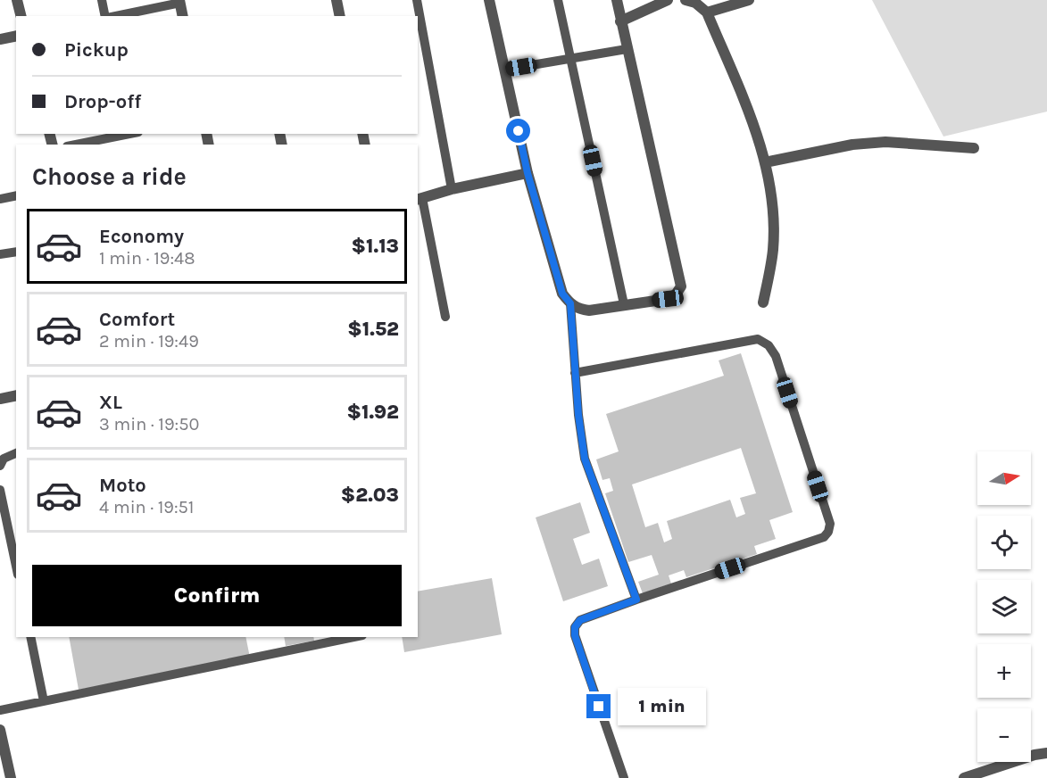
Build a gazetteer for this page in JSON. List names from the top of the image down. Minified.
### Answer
{"north":"right","page":{"banner":["Pickup","Drop-off"],"heading":"Choose a ride","list":[{"name":"Economy","note":"1 min · 19:48","value":"$1.13"},{"name":"Comfort","note":"2 min · 19:49","value":"$1.52"},{"name":"XL","note":"3 min · 19:50","value":"$1.92"},{"name":"Moto","note":"4 min · 19:51","value":"$2.03"}],"map_buttons":["+","−"],"buttons":"Confirm","bubble":"1 min"}}
